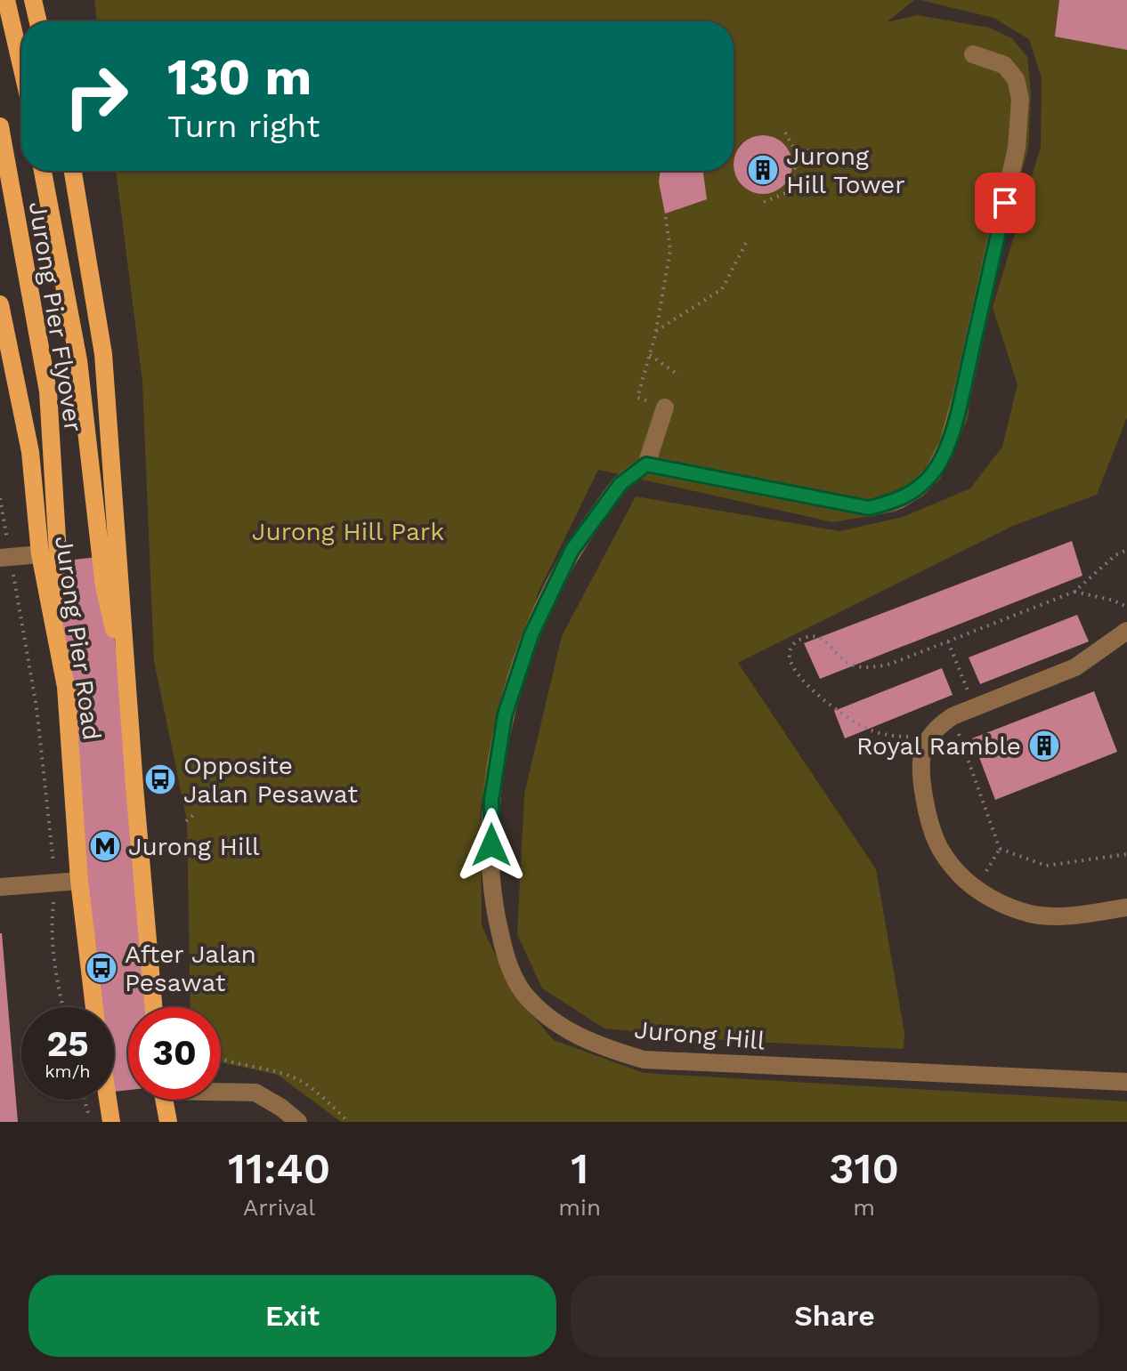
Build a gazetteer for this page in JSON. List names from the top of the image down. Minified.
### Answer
{"streets":{"main road":["Jurong Pier Flyover","Jurong Pier Road"],"street":["Jurong Hill"]},"crossings":[["Jurong Pier Flyover","Jurong Pier Road"]],"parks":["Jurong Hill Park"],"places":{"building":["Jurong Hill Tower","Royal Ramble"],"bus stop":["Opposite Jalan Pesawat","After Jalan Pesawat"],"metro station":["Jurong Hill"]},"page":{"turn":["130 m","Turn right"],"speed":"25 km/h","limit":"30","eta":["11:40","Arrival","1","min","310","m"],"buttons":["Exit","Share"]}}
